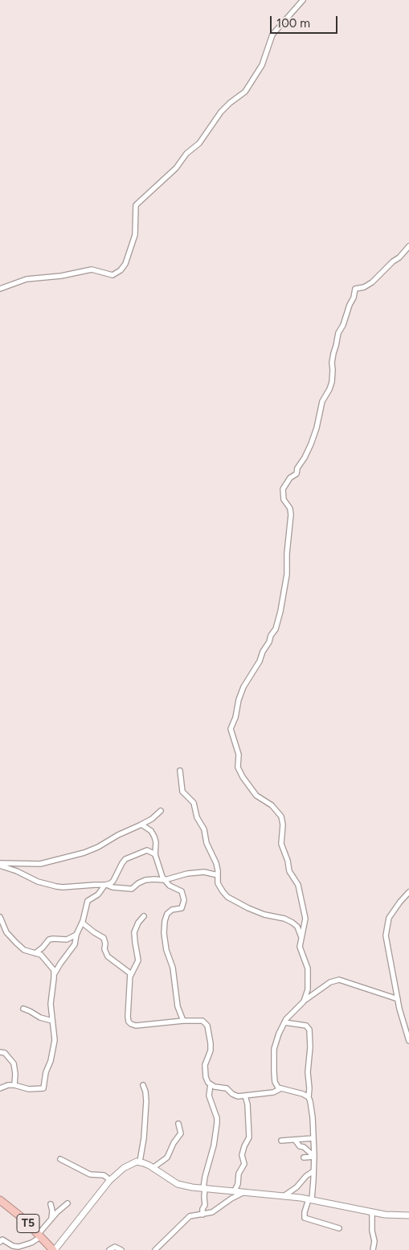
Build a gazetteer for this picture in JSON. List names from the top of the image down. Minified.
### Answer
{"streets":{"highway":["T5"]},"scale_bar":"100 m"}
